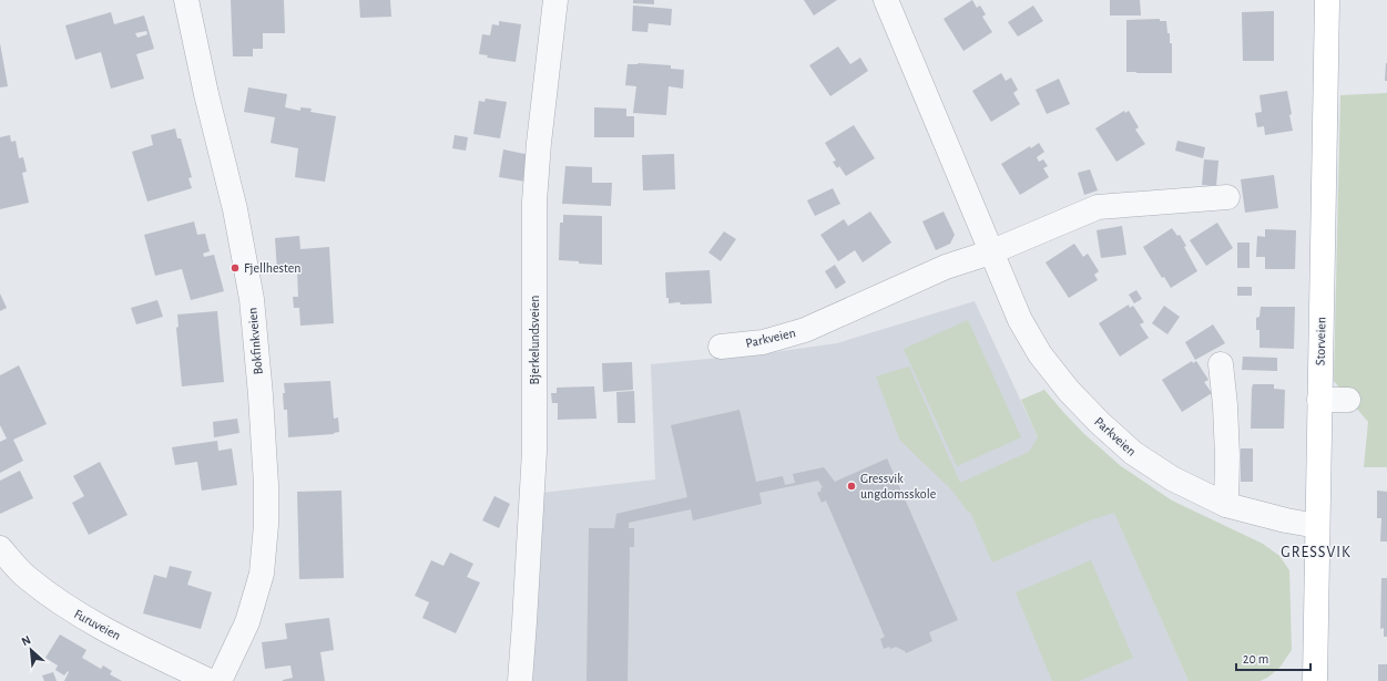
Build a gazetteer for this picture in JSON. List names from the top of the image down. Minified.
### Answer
{"streets":{"main road":["Storveien"],"street":["Parkveien","Bjerkelundsveien","Bokfinkveien","Furuveien"]},"crossings":[["Parkveien","Storveien"]],"districts":["GRESSVIK"],"places":["Fjellhesten","Gressvik ungdomsskole"],"scale_bar":"20 m","north":"top left"}
